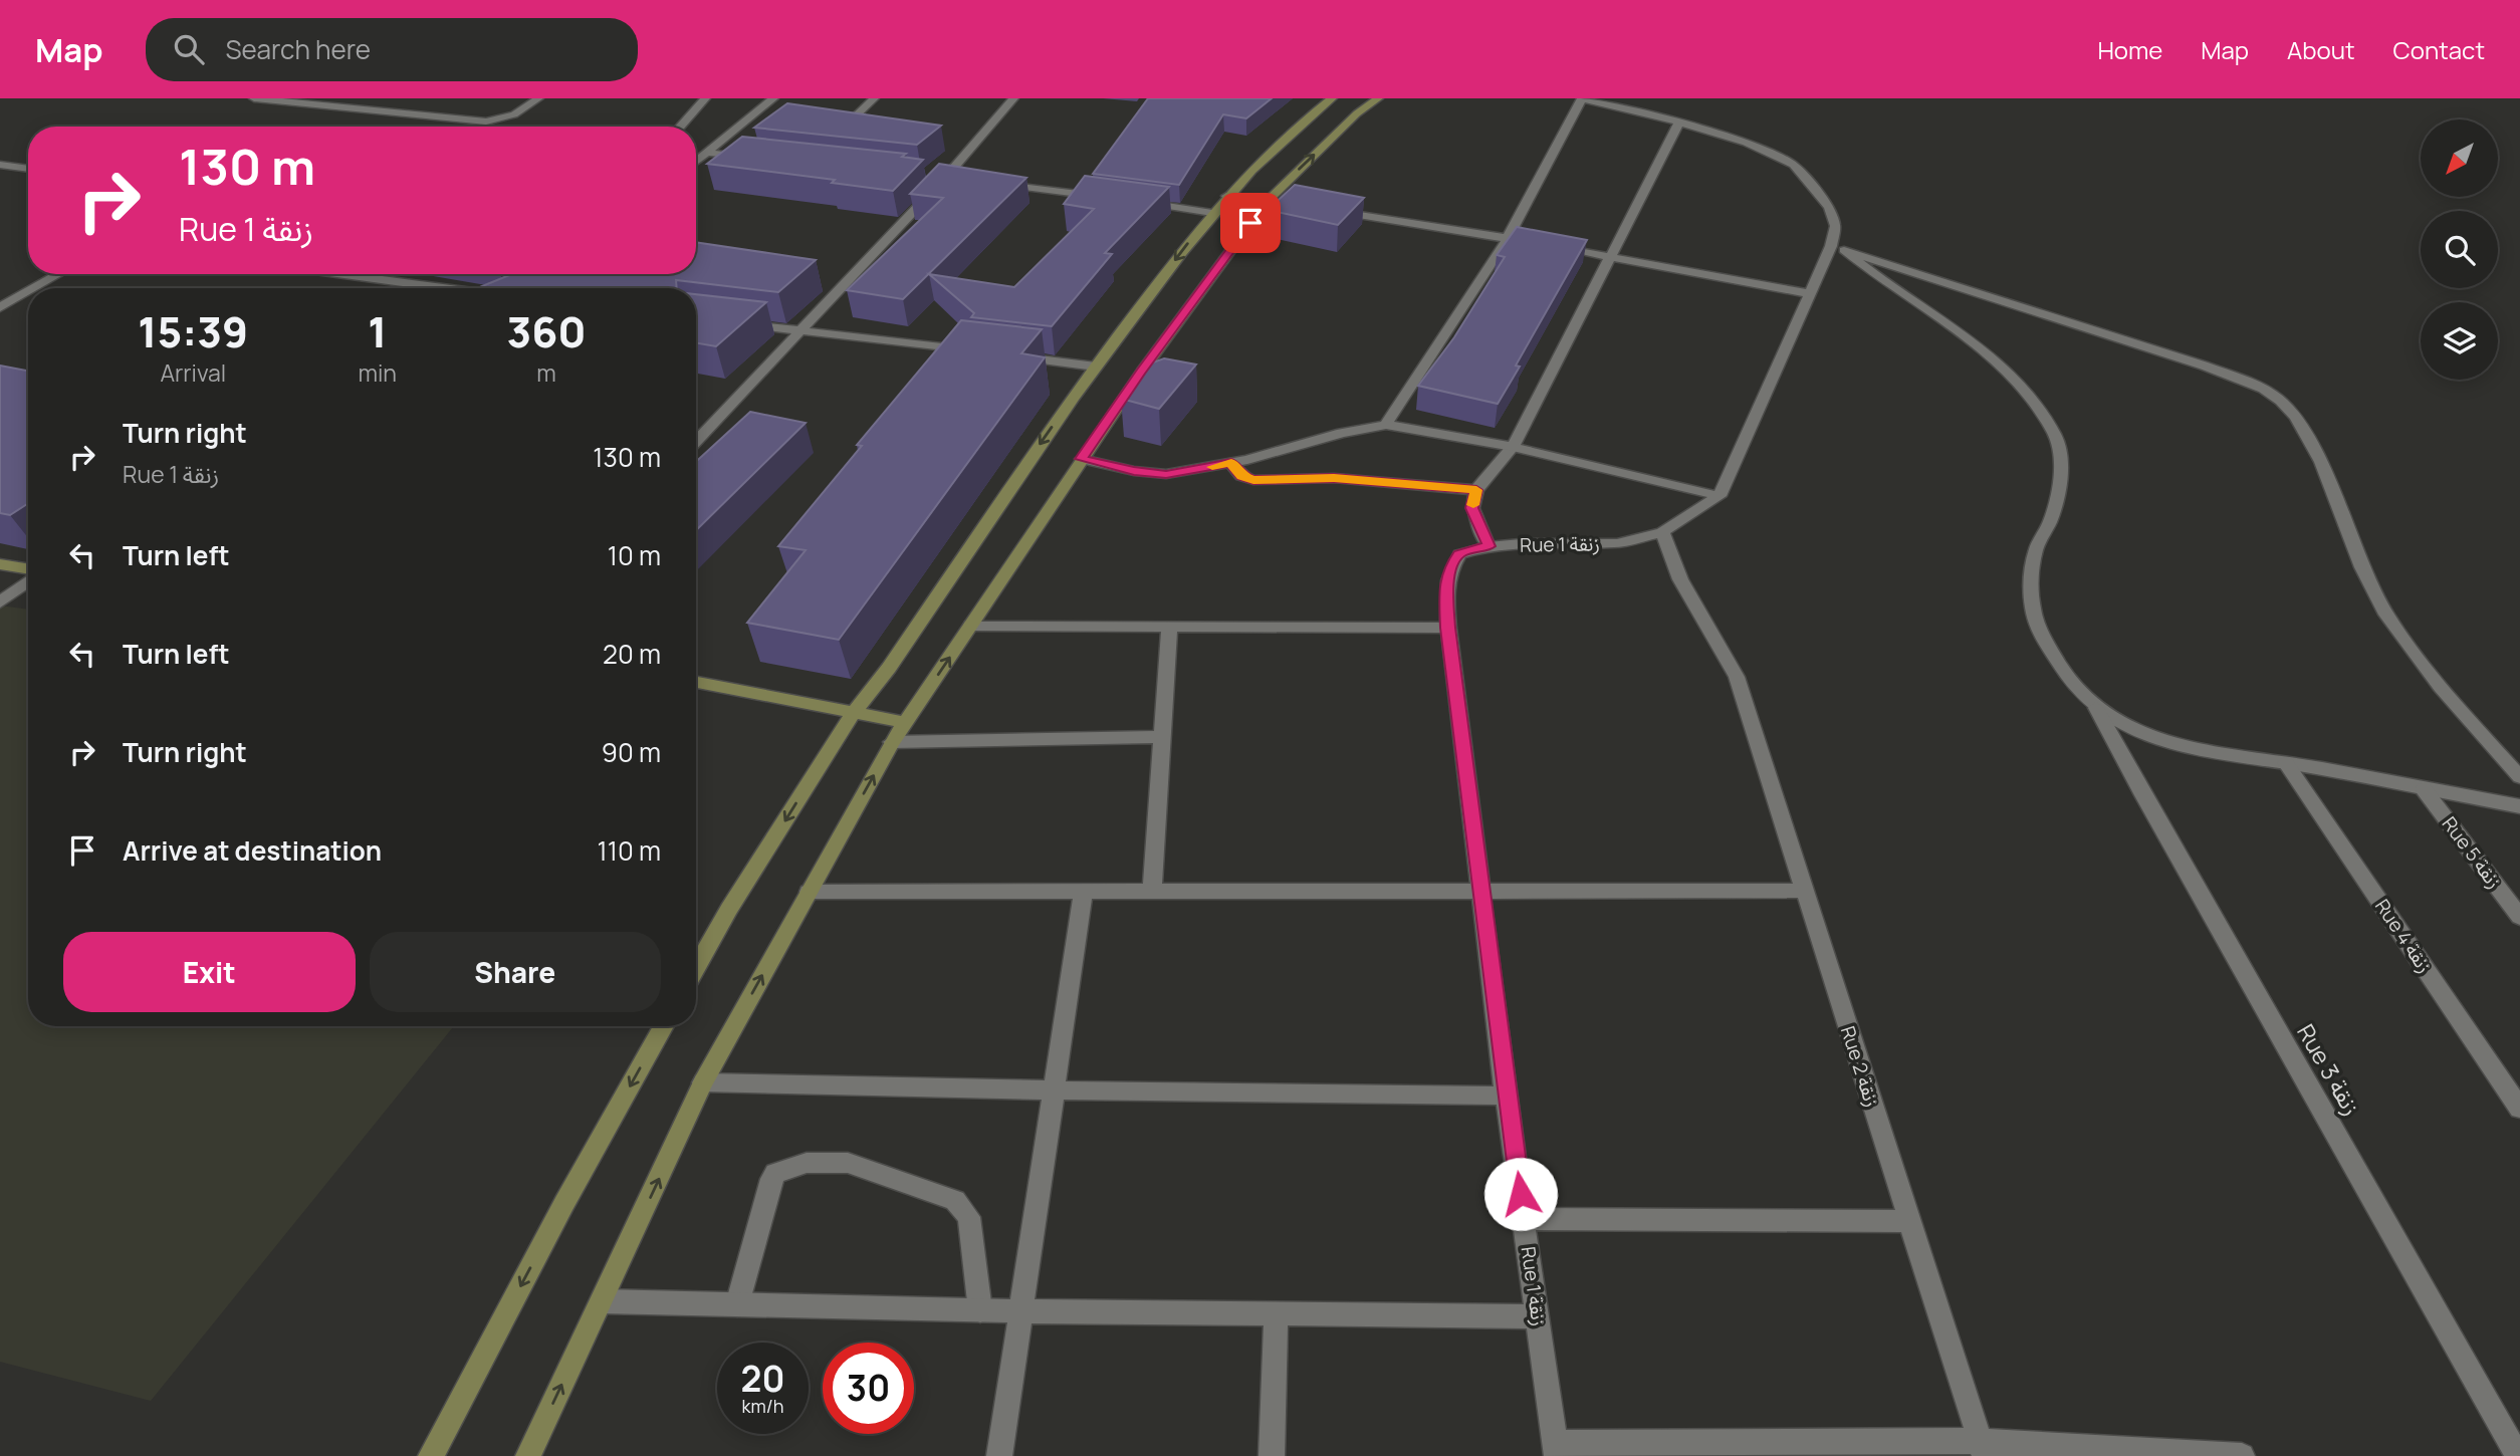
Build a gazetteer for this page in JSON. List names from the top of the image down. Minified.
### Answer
{"streets":{"street":["Rue 1 زنقة","Rue 5 زنقة","Rue 4 زنقة","Rue 2 زنقة","Rue 3 زنقة"]},"crossings":[["Rue 1 زنقة","Rue 2 زنقة"]],"north":"bottom left","page":{"header":"Map","search":"Search here","nav":["Home","Map","About","Contact"],"turn":["130 m","Rue 1 زنقة"],"eta":["15:39","Arrival","1","min","360","m"],"list":[{"name":"Turn right","note":"Rue 1 زنقة","value":"130 m"},{"name":"Turn left","value":"10 m"},{"name":"Turn left","value":"20 m"},{"name":"Turn right","value":"90 m"},{"name":"Arrive at destination","value":"110 m"}],"buttons":["Exit","Share"],"speed":"20 km/h","limit":"30"}}
